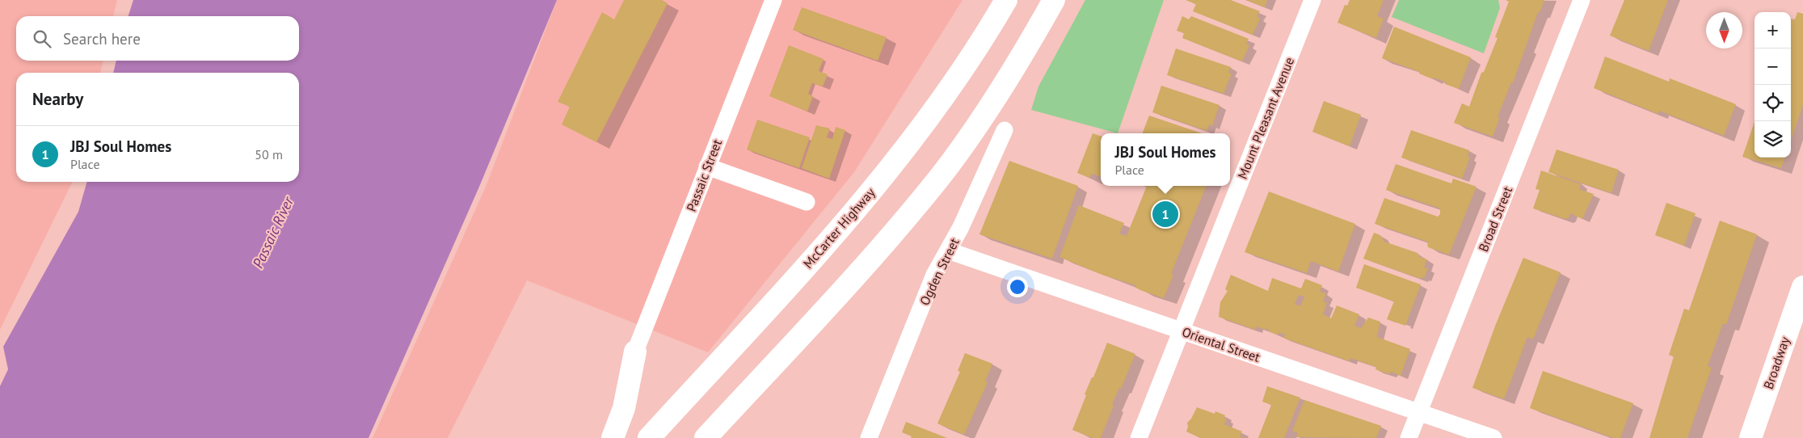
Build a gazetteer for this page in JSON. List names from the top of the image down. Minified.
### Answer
{"streets":{"main road":["McCarter Highway","Broadway"],"street":["Mount Pleasant Avenue","Passaic Street","Broad Street","Ogden Street","Oriental Street"]},"crossings":[["Mount Pleasant Avenue","Oriental Street"],["Broad Street","Oriental Street"],["Ogden Street","Oriental Street"]],"water":["Passaic River"],"north":"bottom","page":{"map_buttons":["+","−"],"search":"Search here","heading":"Nearby","list":[{"mark":"1","name":"JBJ Soul Homes","note":"Place","value":"50 m"}],"popup":["JBJ Soul Homes","Place"],"pins":"1"}}
